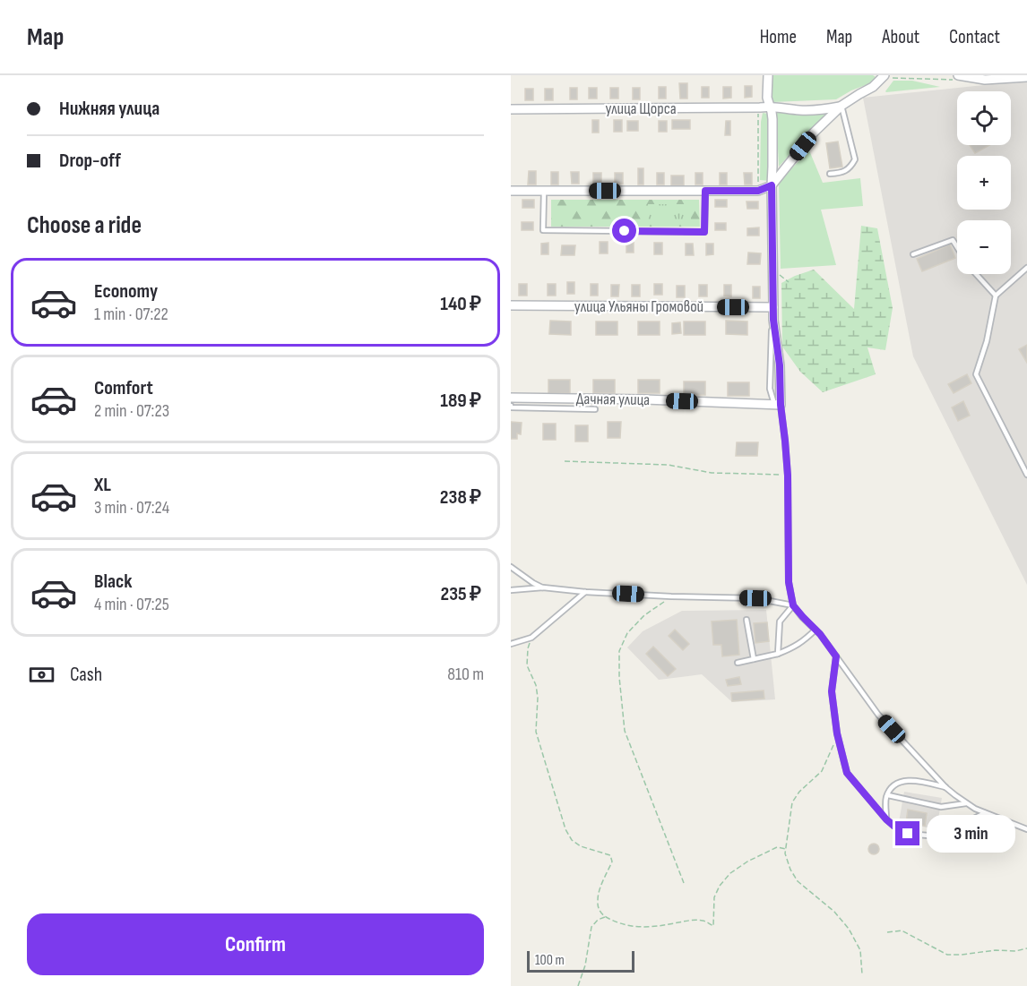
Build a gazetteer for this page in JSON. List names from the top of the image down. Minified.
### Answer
{"streets":{"street":["улица Щорса","улица Ульяны Громовой","Дачная улица"]},"scale_bar":"100 m","page":{"header":"Map","nav":["Home","Map","About","Contact"],"banner":["Нижняя улица","Drop-off"],"map_buttons":["+","−"],"heading":"Choose a ride","list":[{"name":"Economy","note":"1 min · 07:22","value":"140 ₽"},{"name":"Comfort","note":"2 min · 07:23","value":"189 ₽"},{"name":"XL","note":"3 min · 07:24","value":"238 ₽"},{"name":"Black","note":"4 min · 07:25","value":"235 ₽"}],"pay":["Cash","810 m"],"bubble":"3 min","buttons":"Confirm","scale":"100 m"}}
